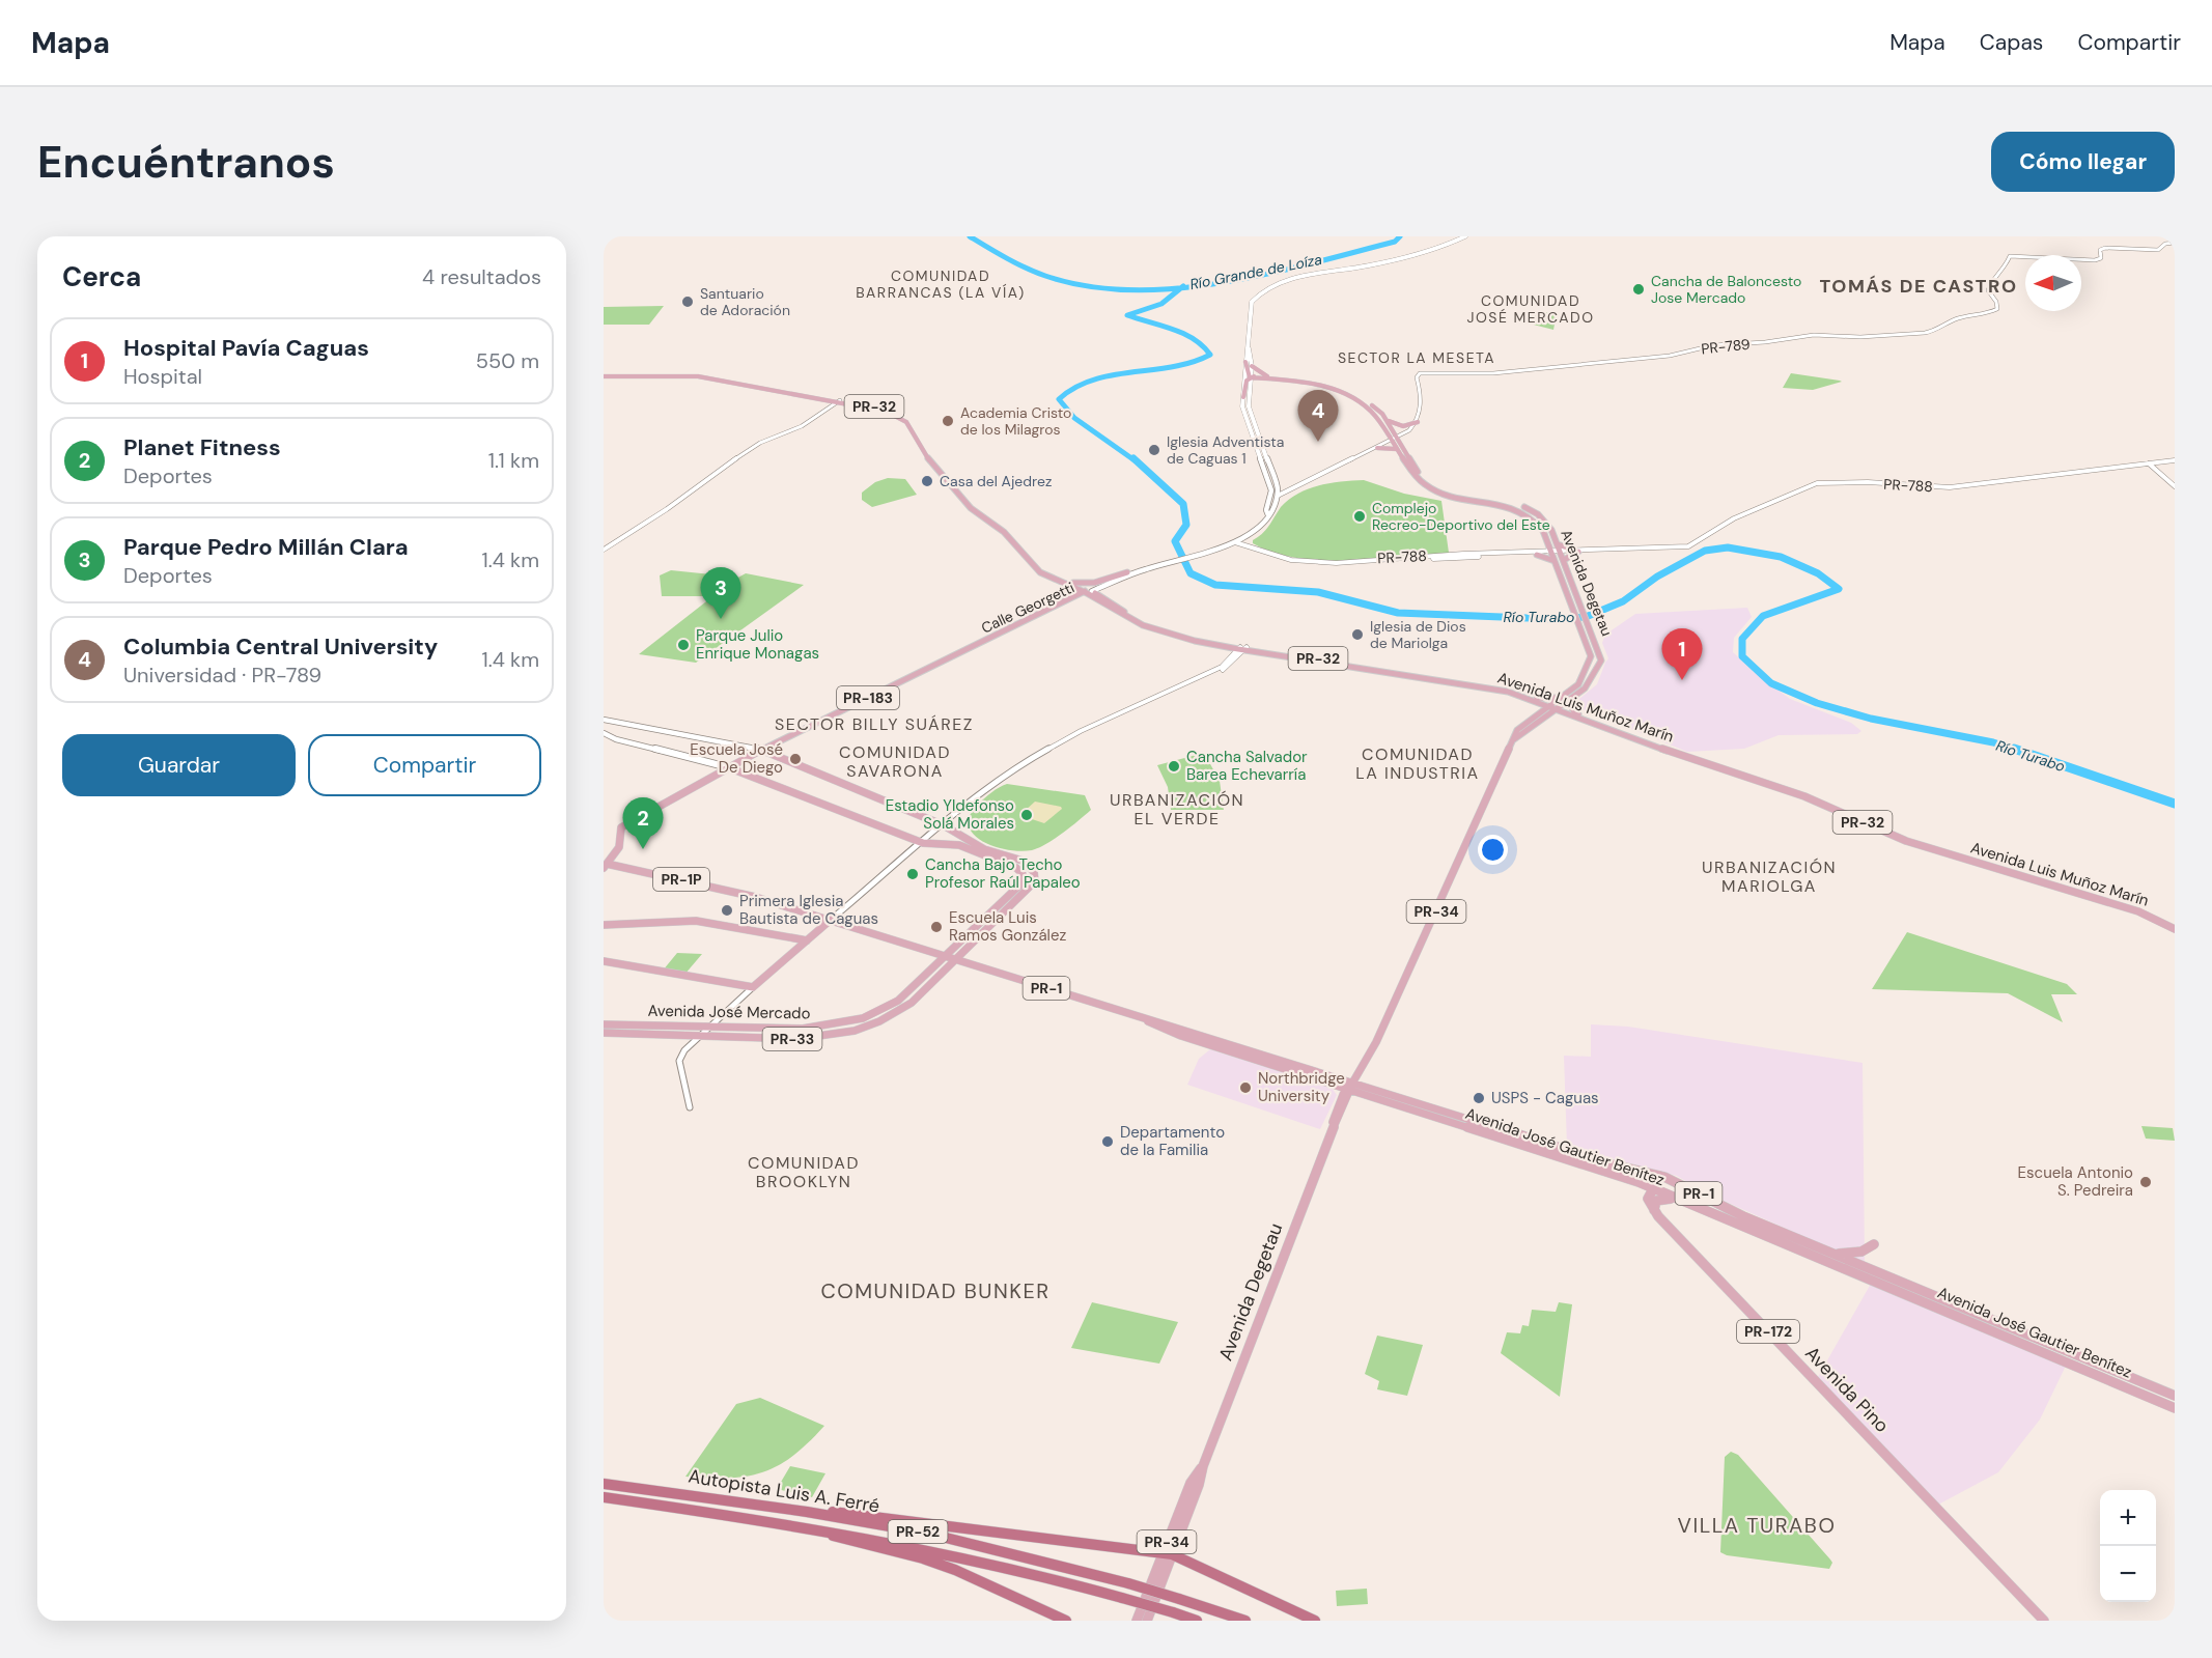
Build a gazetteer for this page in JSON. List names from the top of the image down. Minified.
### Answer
{"streets":{"highway":["Autopista Luis A. Ferré","PR-52"],"main road":["PR-32","Avenida Degetau","Calle Georgetti","PR-183","Avenida Luis Muñoz Marín","PR-1P","PR-34","PR-1","Avenida José Mercado","PR-33","Avenida José Gautier Benítez","PR-172","Avenida Pino"],"street":["PR-789","PR-788"]},"crossings":[["PR-788","Avenida Degetau"],["PR-788","PR-183"],["Avenida Degetau","PR-183"],["Avenida Degetau","Avenida Luis Muñoz Marín"],["Avenida Degetau","Avenida José Gautier Benítez"],["Calle Georgetti","PR-183"],["Calle Georgetti","Avenida Luis Muñoz Marín"],["Calle Georgetti","PR-33"],["Calle Georgetti","Avenida José Gautier Benítez"],["PR-183","Avenida Luis Muñoz Marín"],["Avenida José Mercado","PR-33"],["Avenida José Mercado","Avenida José Gautier Benítez"]],"districts":["COMUNIDAD BARRANCAS (LA VÍA)","TOMÁS DE CASTRO","COMUNIDAD JOSÉ MERCADO","SECTOR LA MESETA","SECTOR BILLY SUÁREZ","COMUNIDAD SAVARONA","COMUNIDAD LA INDUSTRIA","URBANIZACIÓN EL VERDE","URBANIZACIÓN MARIOLGA","COMUNIDAD BROOKLYN","COMUNIDAD BUNKER","VILLA TURABO"],"water":["Río Grande de Loíza","Río Turabo"],"places":["Cancha de Baloncesto Jose Mercado","Santuario de Adoración","Academia Cristo de los Milagros","Iglesia Adventista de Caguas 1","Casa del Ajedrez","Complejo Recreo-Deportivo del Este","Iglesia de Dios de Mariolga","Parque Julio Enrique Monagas","Escuela José De Diego","Cancha Salvador Barea Echevarría","Estadio Yldefonso Solá Morales","Cancha Bajo Techo Profesor Raúl Papaleo","Primera Iglesia Bautista de Caguas","Escuela Luis Ramos González","Northbridge University","USPS - Caguas","Departamento de la Familia","Escuela Antonio S. Pedreira"],"north":"left","page":{"header":"Mapa","nav":["Mapa","Capas","Compartir"],"buttons":["Cómo llegar",["Guardar","Compartir"]],"title":"Encuéntranos","heading":["Cerca","4 resultados"],"list":[{"mark":"1","name":"Hospital Pavía Caguas","note":"Hospital","value":"550 m"},{"mark":"2","name":"Planet Fitness","note":"Deportes","value":"1.1 km"},{"mark":"3","name":"Parque Pedro Millán Clara","note":"Deportes","value":"1.4 km"},{"mark":"4","name":"Columbia Central University","note":"Universidad · PR-789","value":"1.4 km"}],"pins":["4","3","1","2"],"map_buttons":["+","−"]}}
